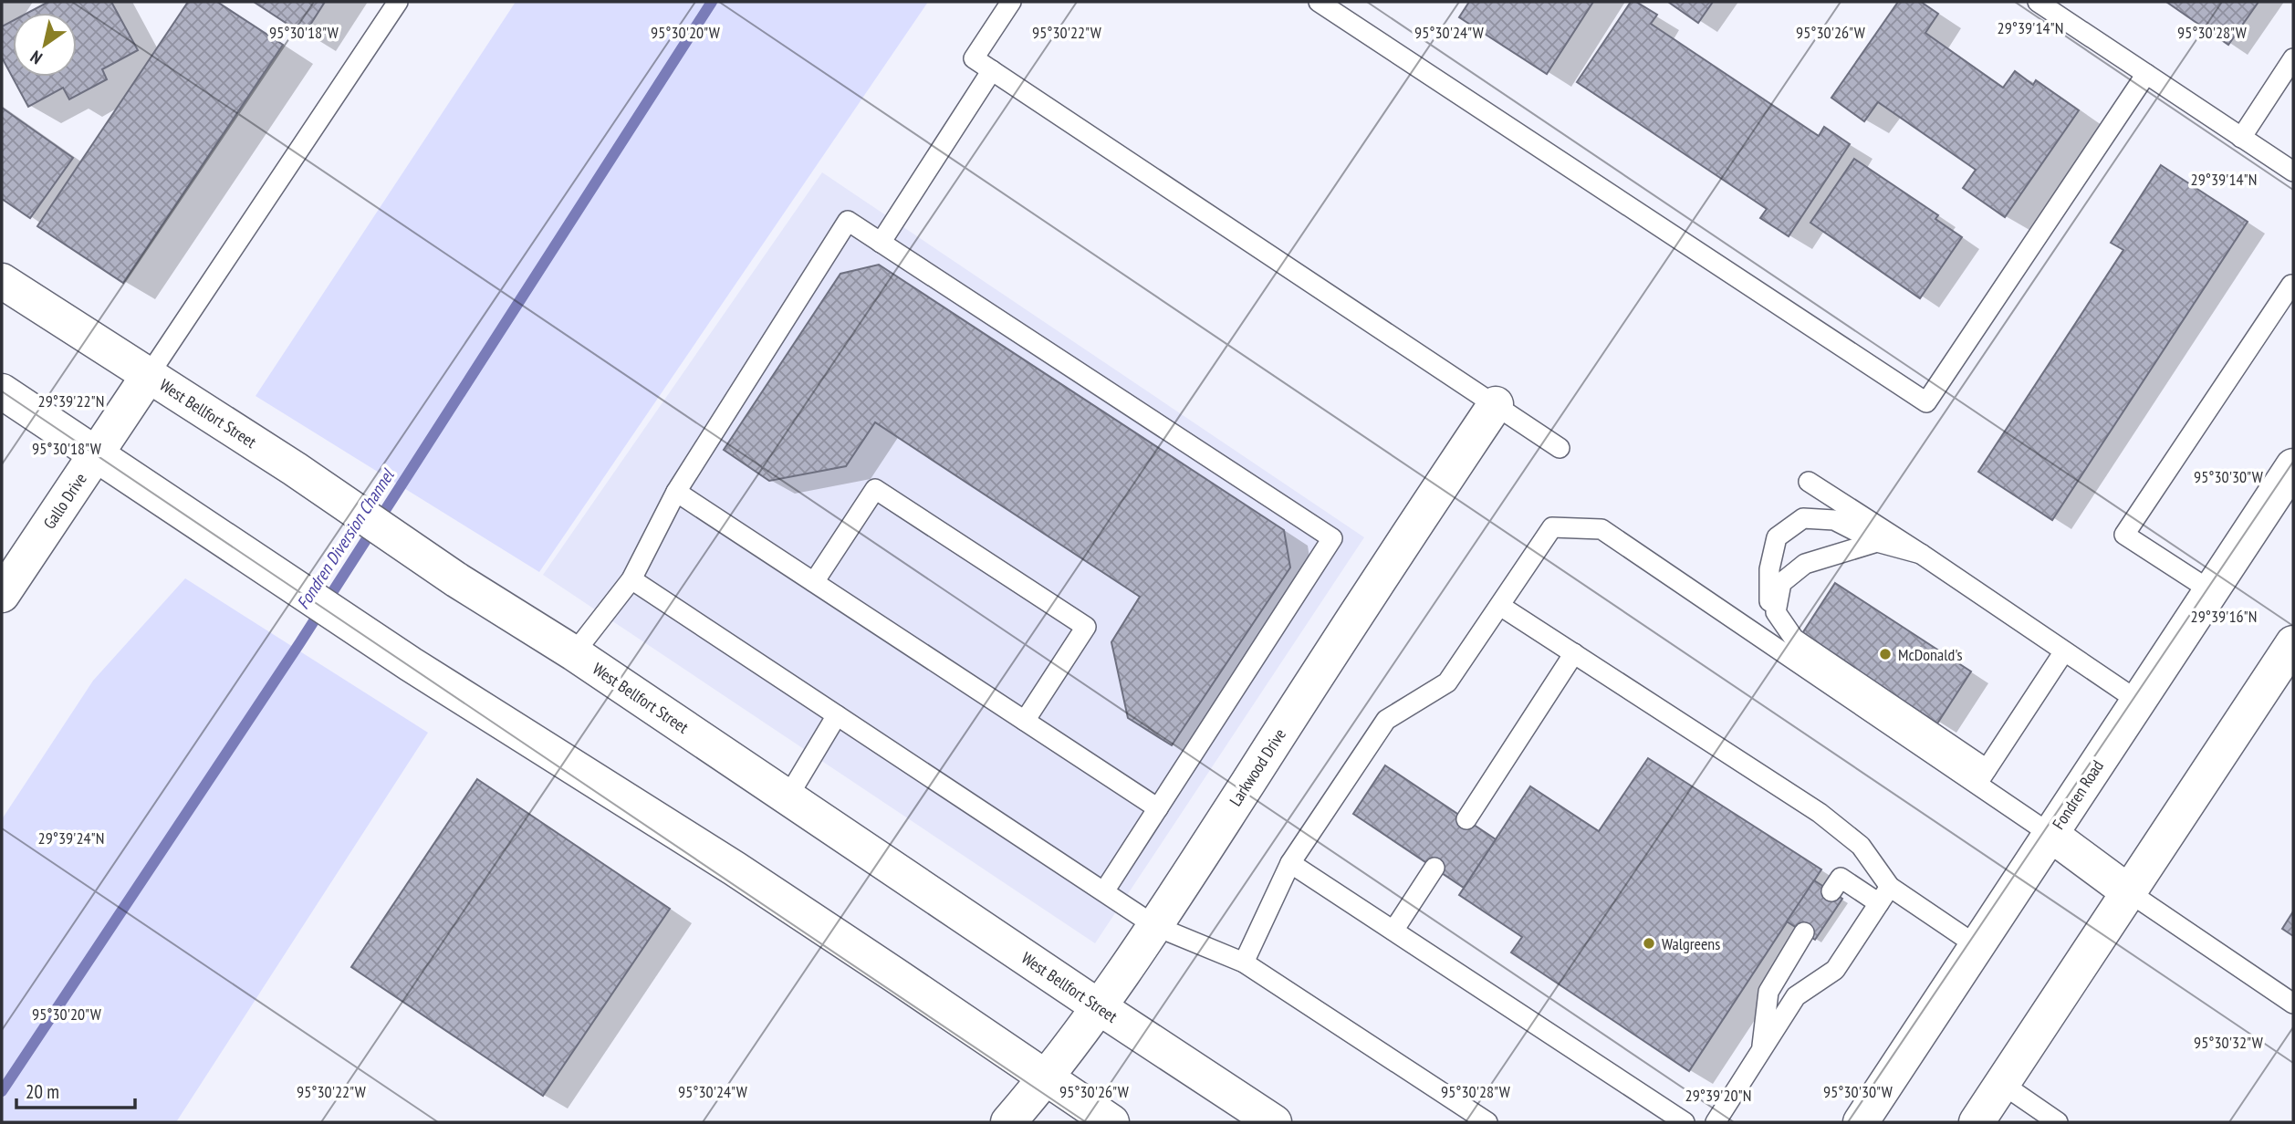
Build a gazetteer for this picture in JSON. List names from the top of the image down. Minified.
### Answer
{"streets":{"main road":["West Bellfort Street","Gallo Drive","Larkwood Drive","Fondren Road"]},"crossings":[["West Bellfort Street","Gallo Drive"],["West Bellfort Street","Larkwood Drive"]],"water":["Fondren Diversion Channel"],"places":["McDonald's","Walgreens"],"scale_bar":"20 m","north":"bottom left","coordinates":["29°39'14\"N","95°30'18\"W","95°30'20\"W","95°30'22\"W","95°30'24\"W","95°30'26\"W","95°30'28\"W","29°39'22\"N","95°30'30\"W","29°39'16\"N","29°39'24\"N","95°30'32\"W","29°39'20\"N"]}
